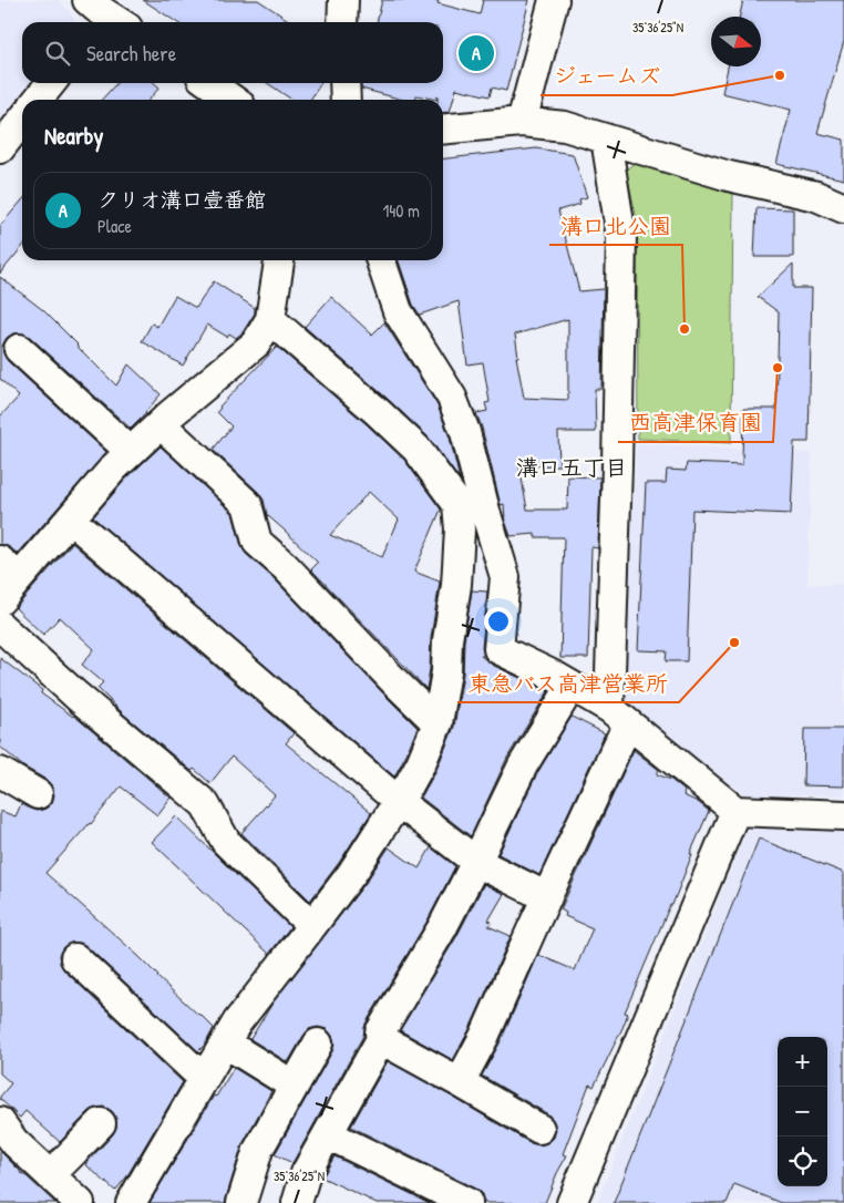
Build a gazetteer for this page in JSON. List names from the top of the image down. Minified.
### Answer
{"districts":["溝口五丁目"],"places":["ジェームズ","溝口北公園","西高津保育園","東急バス高津営業所"],"north":"right","page":{"search":"Search here","pins":"A","heading":"Nearby","list":[{"mark":"A","name":"クリオ溝口壹番館","note":"Place","value":"140 m"}],"map_buttons":["+","−"]},"coordinates":["35°36'25\"N"]}
